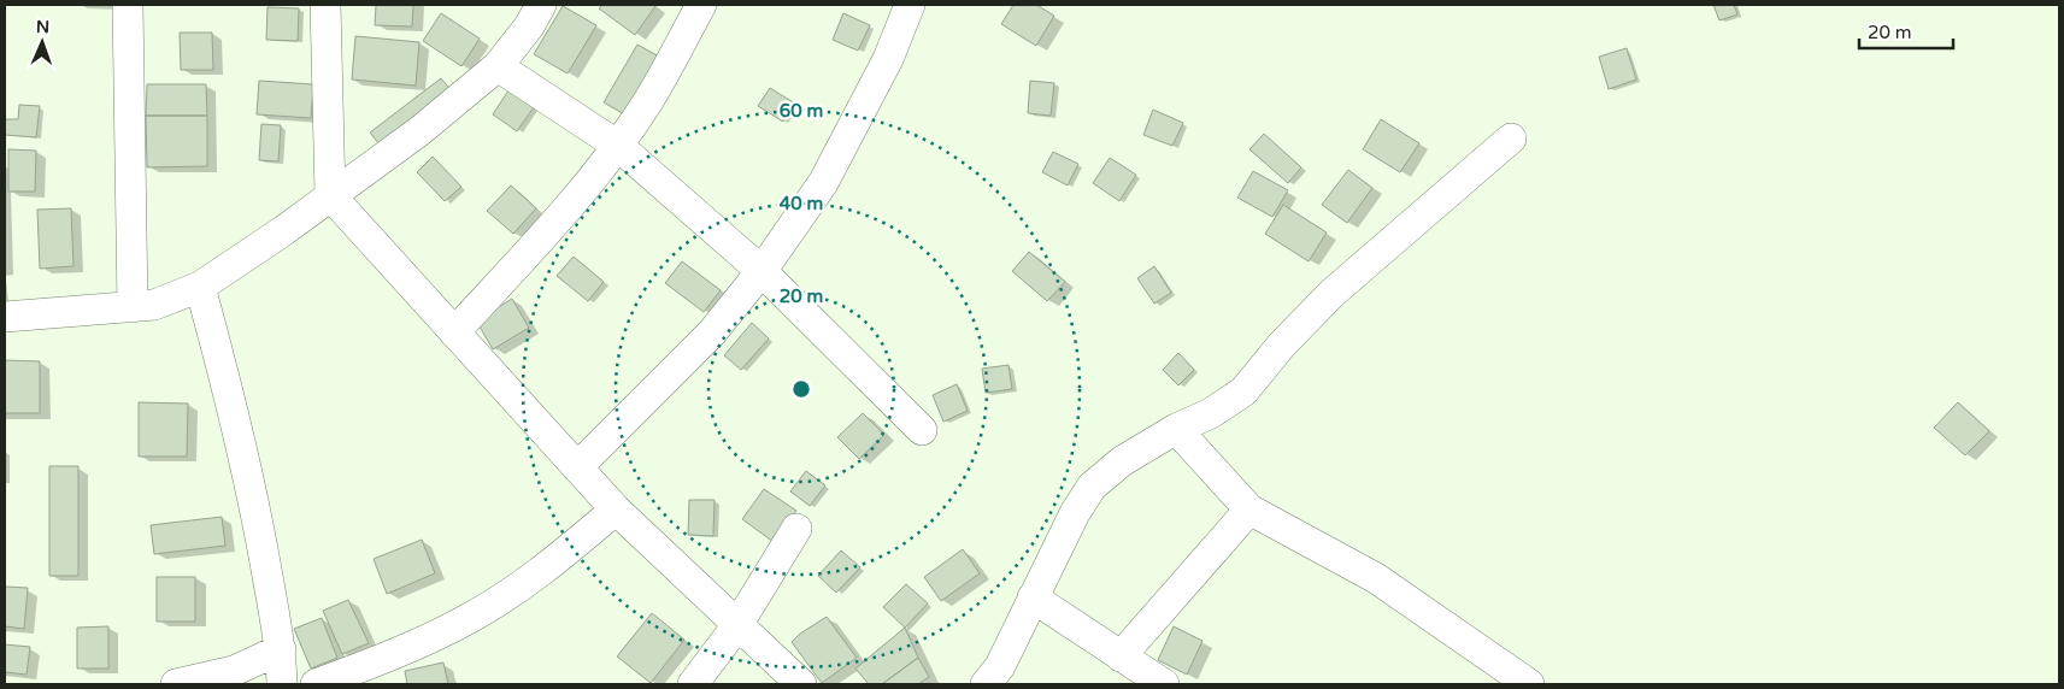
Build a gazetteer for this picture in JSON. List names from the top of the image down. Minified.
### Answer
{"scale_bar":"20 m","north":"top","rings":["60 m","40 m","20 m"]}
